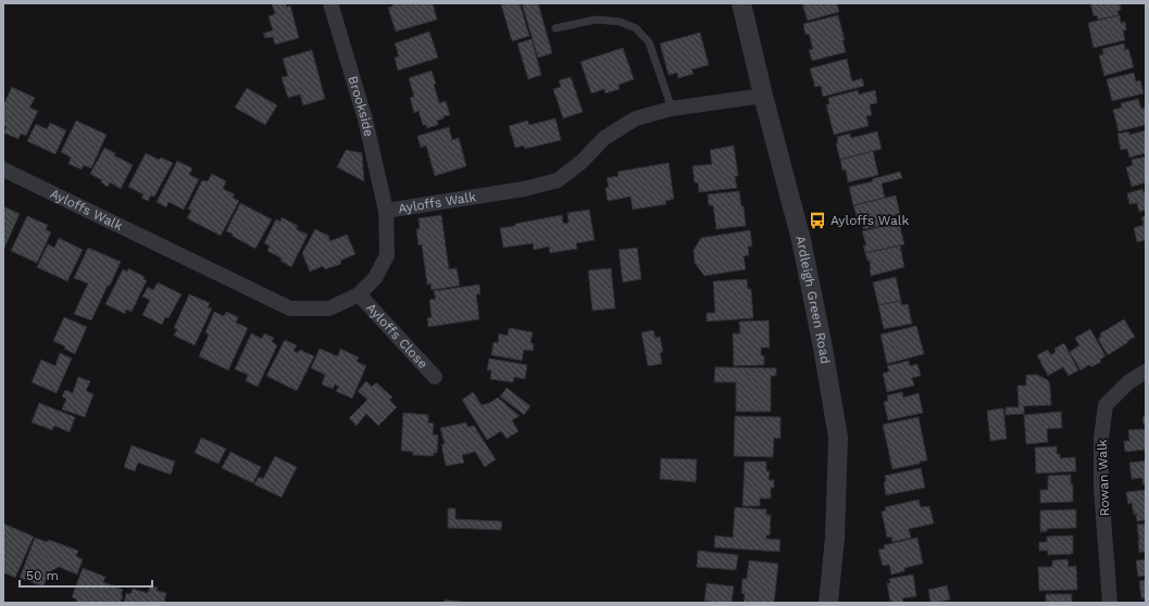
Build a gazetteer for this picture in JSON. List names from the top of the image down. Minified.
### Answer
{"streets":{"street":["Brookside","Ayloffs Walk","Ardleigh Green Road","Ayloffs Close","Rowan Walk"]},"crossings":[["Brookside","Ayloffs Walk"],["Ayloffs Walk","Ardleigh Green Road"],["Ayloffs Walk","Ayloffs Close"]],"places":{"bus stop":["Ayloffs Walk"]},"scale_bar":"50 m"}
